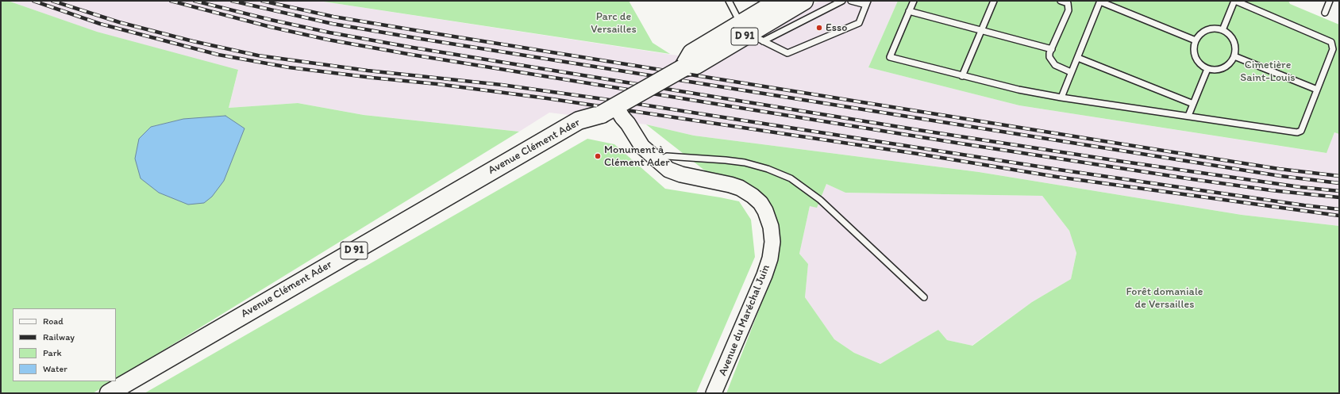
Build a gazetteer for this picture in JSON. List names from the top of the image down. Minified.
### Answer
{"streets":{"main road":["D 91","Avenue Clément Ader"],"street":["Avenue du Maréchal Juin"]},"crossings":[["D 91","Avenue Clément Ader"],["D 91","Avenue du Maréchal Juin"],["Avenue Clément Ader","Avenue du Maréchal Juin"]],"parks":["Parc de Versailles","Cimetière Saint-Louis","Forêt domaniale de Versailles"],"places":["Esso","Monument à Clément Ader"],"legend":["Road","Railway","Park","Water"]}
